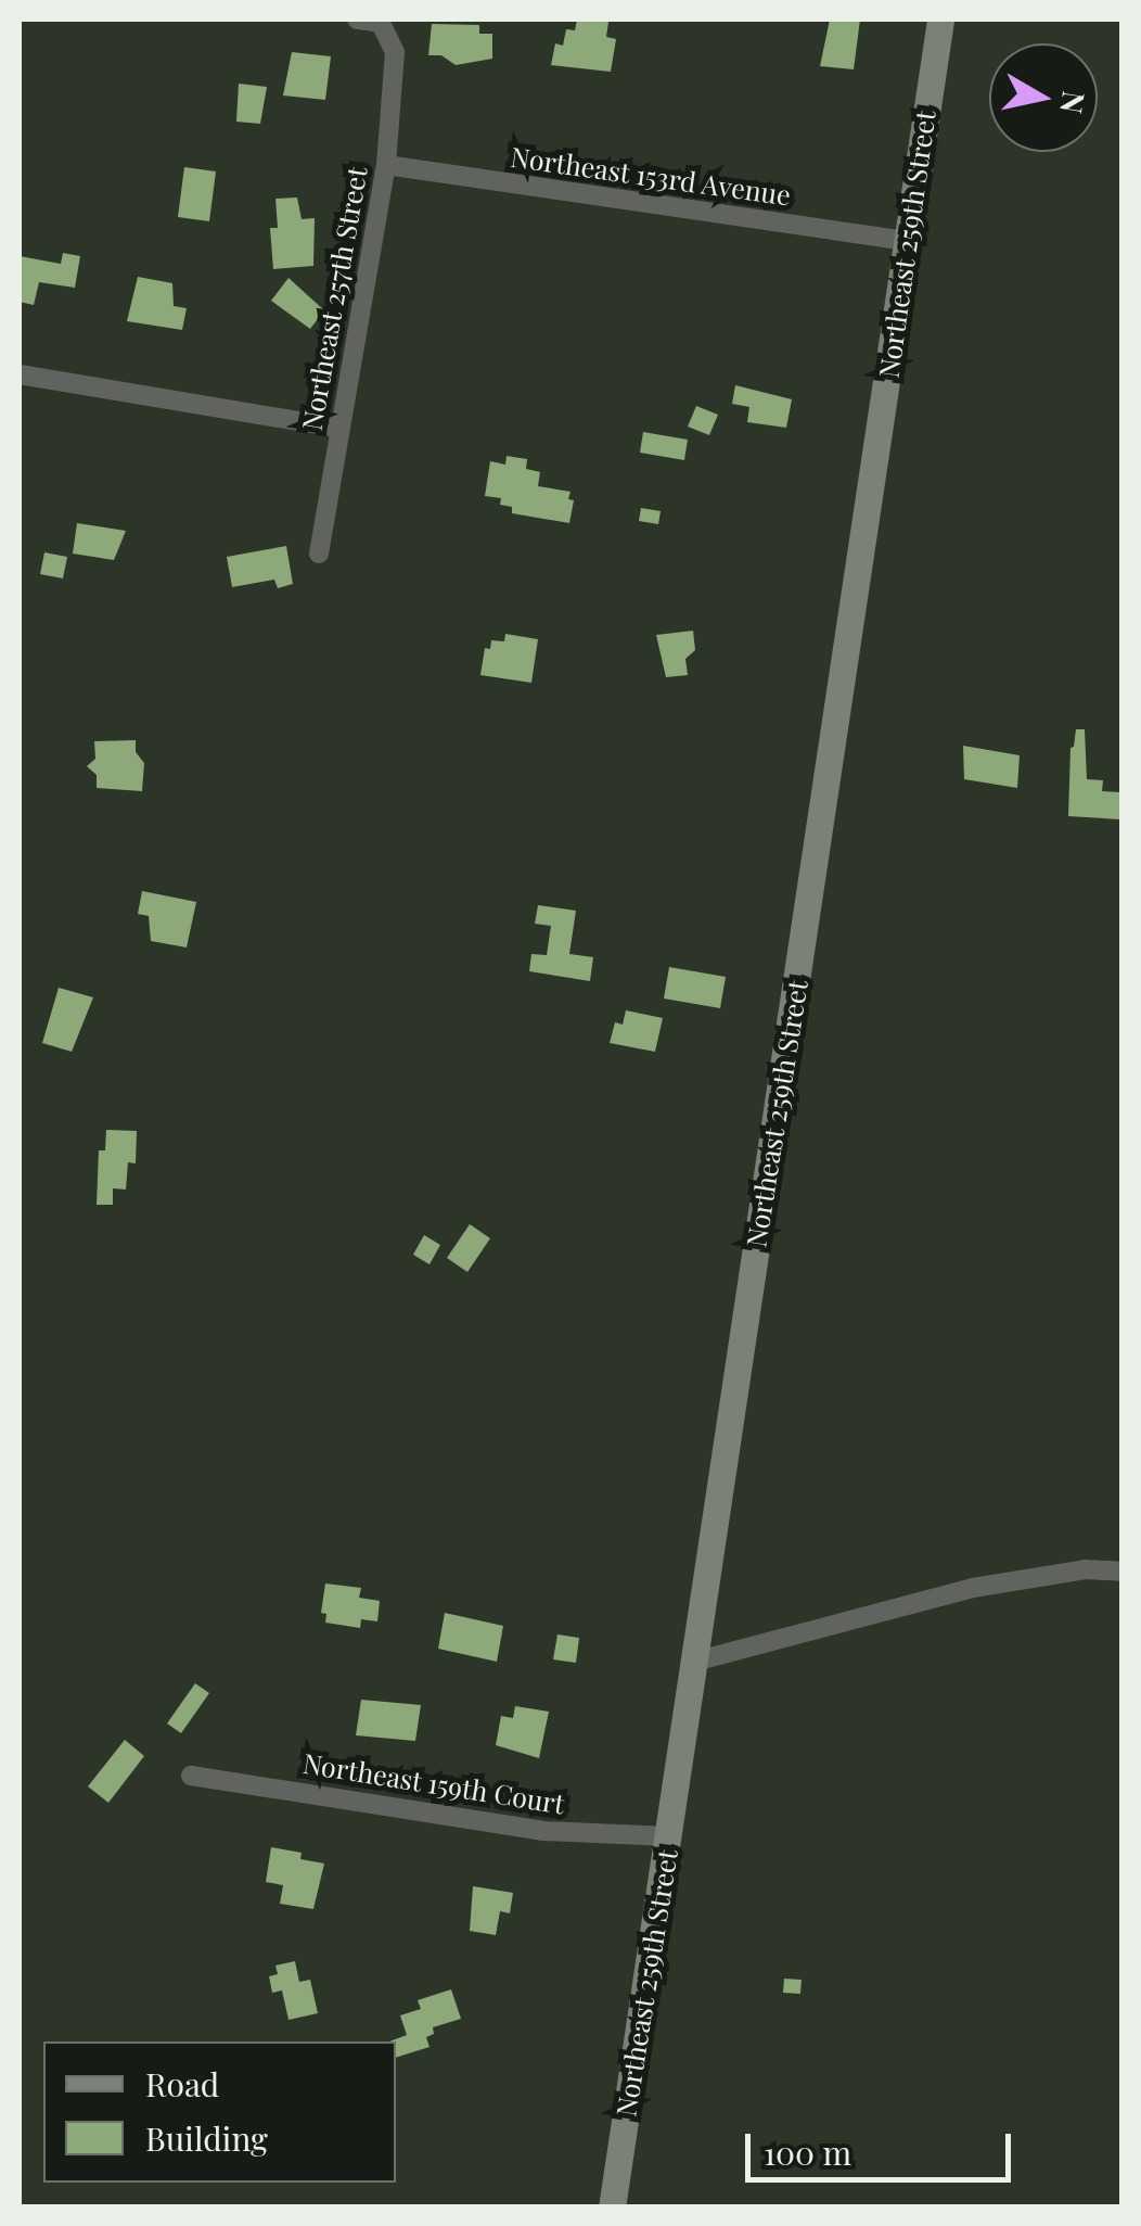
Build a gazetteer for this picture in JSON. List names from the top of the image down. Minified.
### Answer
{"streets":{"street":["Northeast 153rd Avenue","Northeast 259th Street","Northeast 257th Street","Northeast 159th Court"]},"crossings":[["Northeast 153rd Avenue","Northeast 259th Street"],["Northeast 153rd Avenue","Northeast 257th Street"],["Northeast 259th Street","Northeast 159th Court"]],"legend":["Road","Building"],"scale_bar":"100 m","north":"right"}
